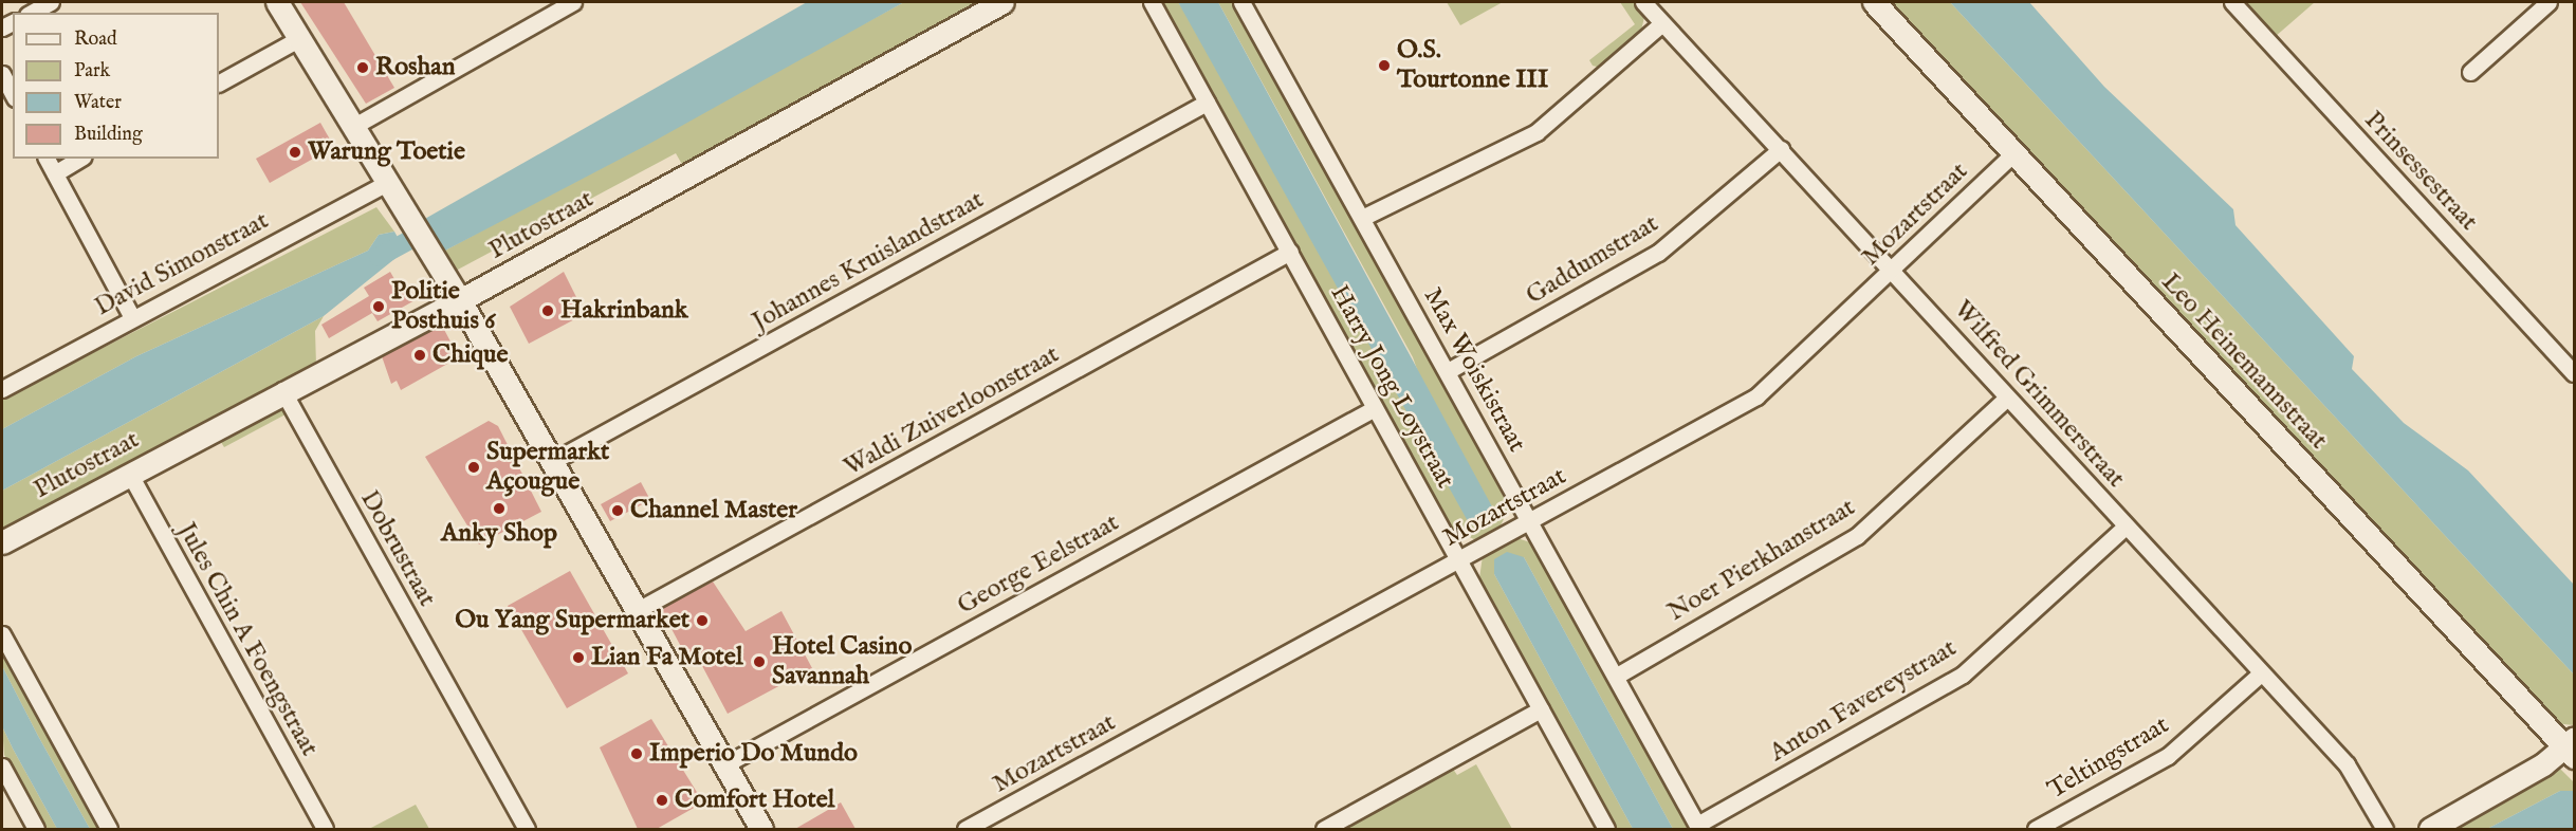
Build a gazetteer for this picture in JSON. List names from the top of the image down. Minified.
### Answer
{"streets":{"street":["Prinsessestraat","Mozartstraat","Plutostraat","Gaddumstraat","Johannes Kruislandstraat","David Simonstraat","Leo Heinemannstraat","Max Woiskistraat","Harry Jong Loystraat","Wilfred Grimmerstraat","Waldi Zuiverloonstraat","Dobrustraat","Noer Pierkhanstraat","George Eelstraat","Jules Chin A Foengstraat","Anton Favereystraat","Teltingstraat"]},"crossings":[["Mozartstraat","Leo Heinemannstraat"],["Mozartstraat","Max Woiskistraat"],["Mozartstraat","Harry Jong Loystraat"],["Mozartstraat","Wilfred Grimmerstraat"],["Plutostraat","Dobrustraat"],["Plutostraat","Jules Chin A Foengstraat"],["Gaddumstraat","Max Woiskistraat"],["Gaddumstraat","Wilfred Grimmerstraat"],["Johannes Kruislandstraat","Harry Jong Loystraat"],["Max Woiskistraat","Noer Pierkhanstraat"],["Max Woiskistraat","Anton Favereystraat"],["Harry Jong Loystraat","Waldi Zuiverloonstraat"],["Harry Jong Loystraat","George Eelstraat"],["Wilfred Grimmerstraat","Noer Pierkhanstraat"],["Wilfred Grimmerstraat","Anton Favereystraat"],["Wilfred Grimmerstraat","Teltingstraat"]],"places":["O.S. Tourtonne III","Roshan","Warung Toetie","Politie Posthuis 6","Hakrinbank","Chique","Supermarkt Açougue","Anky Shop","Channel Master","Ou Yang Supermarket","Lian Fa Motel","Hotel Casino Savannah","Imperio Do Mundo","Comfort Hotel"],"legend":["Road","Park","Water","Building"]}
